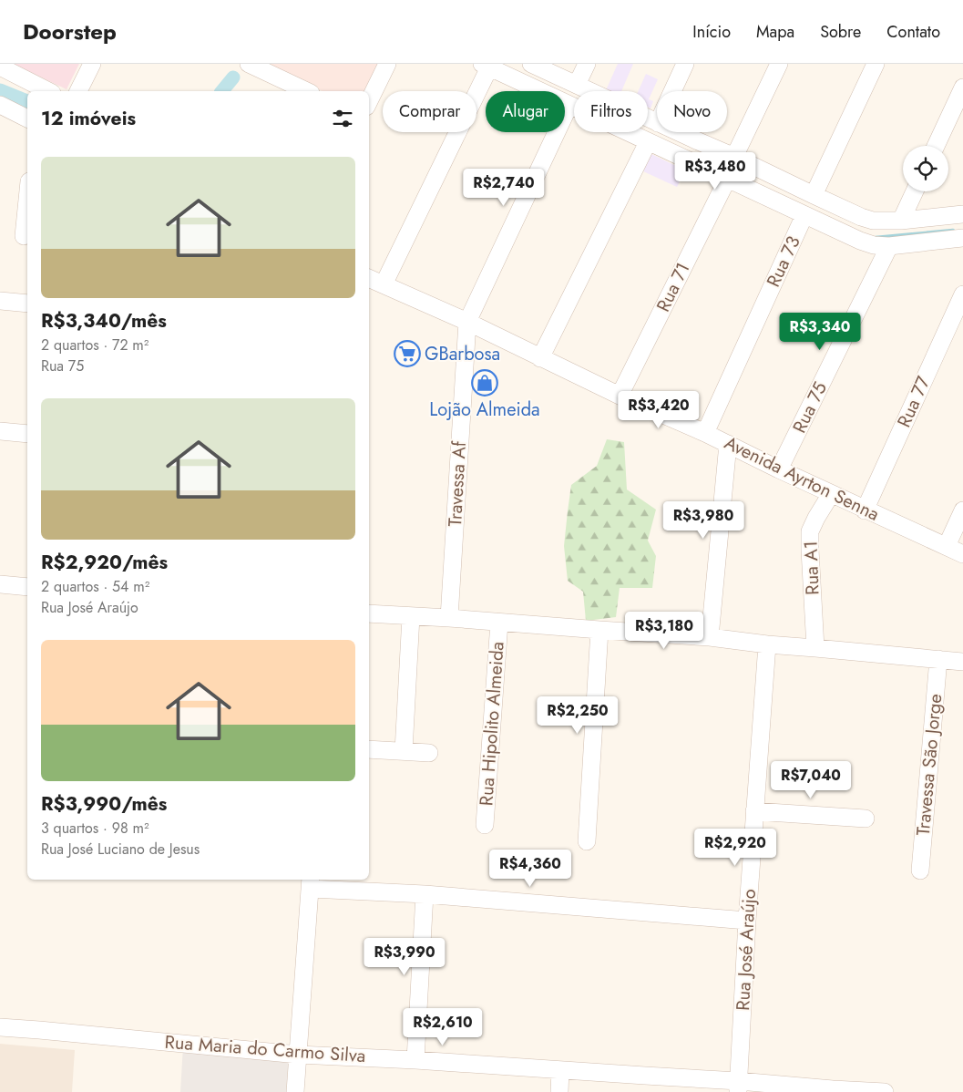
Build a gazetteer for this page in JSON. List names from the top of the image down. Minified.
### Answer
{"streets":{"street":["Rua 73","Rua 71","Rua 77","Rua 75","Avenida Ayrton Senna","Travessa Af","Rua A1","Rua Hipolito Almeida","Travessa São Jorge","Rua José Araújo","Rua Maria do Carmo Silva"]},"crossings":[["Rua 73","Avenida Ayrton Senna"],["Rua 71","Avenida Ayrton Senna"],["Rua 77","Avenida Ayrton Senna"],["Rua 75","Avenida Ayrton Senna"],["Avenida Ayrton Senna","Travessa Af"],["Avenida Ayrton Senna","Rua A1"],["Rua José Araújo","Rua Maria do Carmo Silva"]],"places":{"supermarket":["GBarbosa"],"shop":["Lojão Almeida"]},"page":{"header":"Doorstep","nav":["Início","Mapa","Sobre","Contato"],"chip":["Comprar","Alugar","Filtros","Novo"],"heading":"12 imóveis","list":[{"name":"R$3,340/mês","note":"2 quartos · 72 m² · Rua 75"},{"name":"R$2,920/mês","note":"2 quartos · 54 m² · Rua José Araújo"},{"name":"R$3,990/mês","note":"3 quartos · 98 m² · Rua José Luciano de Jesus"}],"price":["R$3,480","R$2,740","R$3,340","R$3,420","R$3,980","R$3,180","R$2,250","R$7,040","R$2,920","R$4,360","R$3,990","R$2,610"]}}
